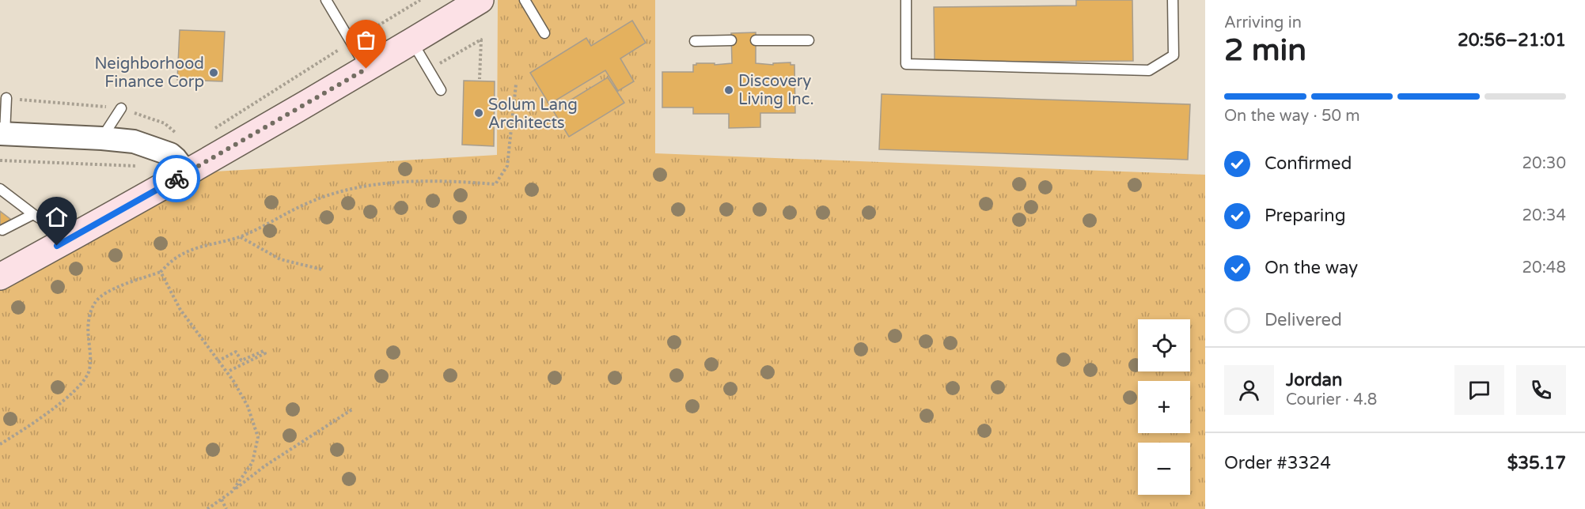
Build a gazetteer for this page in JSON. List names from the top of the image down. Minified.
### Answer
{"places":["Neighborhood Finance Corp","Discovery Living Inc.","Solum Lang Architects"],"page":{"heading":["2 min","Arriving in","20:56–21:01"],"panel":["Jordan","Courier · 4.8","Order #3324","$35.17"],"bar":"On the way · 50 m","list":[["Confirmed","20:30"],["Preparing","20:34"],["On the way","20:48"],"Delivered"],"map_buttons":["+","−"]}}
